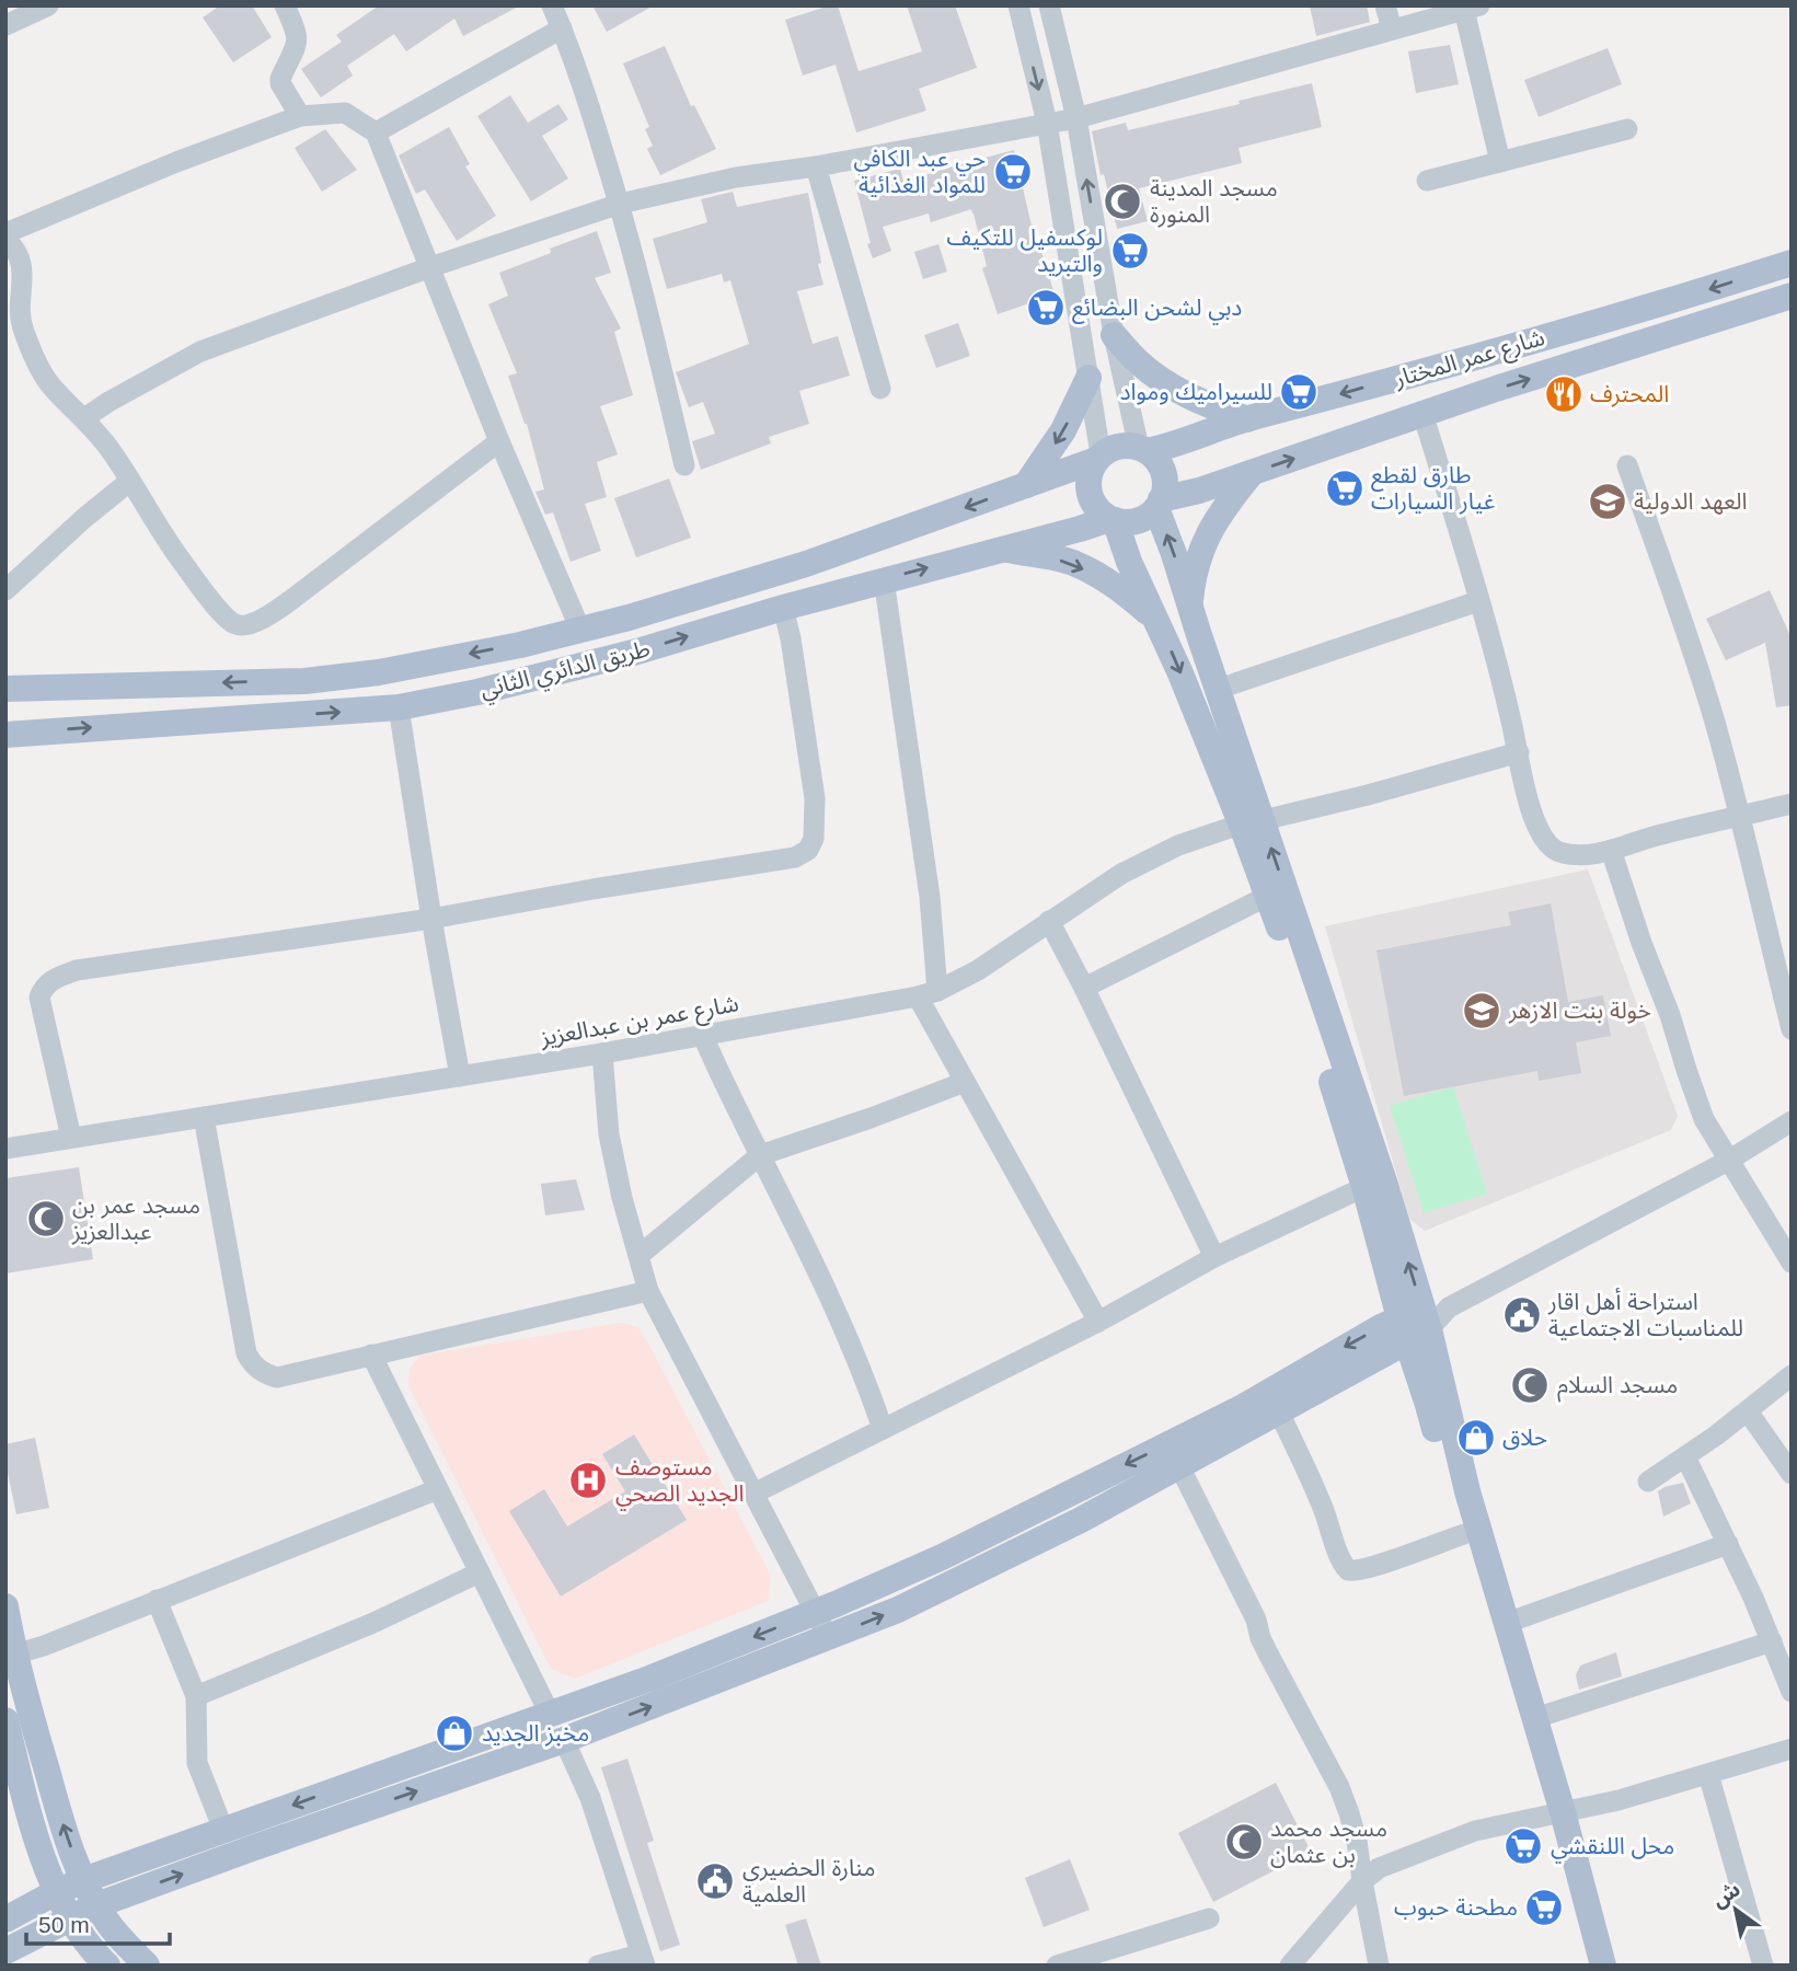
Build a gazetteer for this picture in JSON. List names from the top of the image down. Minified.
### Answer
{"streets":{"main road":["شارع عمر المختار","طريق الدائري الثاني"],"street":["شارع عمر بن عبدالعزيز"]},"crossings":[["شارع عمر المختار","طريق الدائري الثاني"]],"places":{"supermarket":["حي عبد الكافي للمواد الغذائية","لوكسفيل للتكيف والتبريد","دبي لشحن البضائع","للسيراميك ومواد","طارق لقطع غيار السيارات","محل اللنقشي","مطحنة حبوب"],"mosque":["مسجد المدينة المنورة","مسجد عمر بن عبدالعزيز","مسجد السلام","مسجد محمد بن عثمان"],"restaurant":["المحترف"],"school or university":["العهد الدولية","خولة بنت الازهر"],"public building":["استراحة أهل اقار للمناسبات الاجتماعية","منارة الحضيري العلمية"],"shop":["حلاق","مخبز الجديد"],"hospital":["مستوصف الجديد الصحي"]},"scale_bar":"50 m","north":"top left"}
